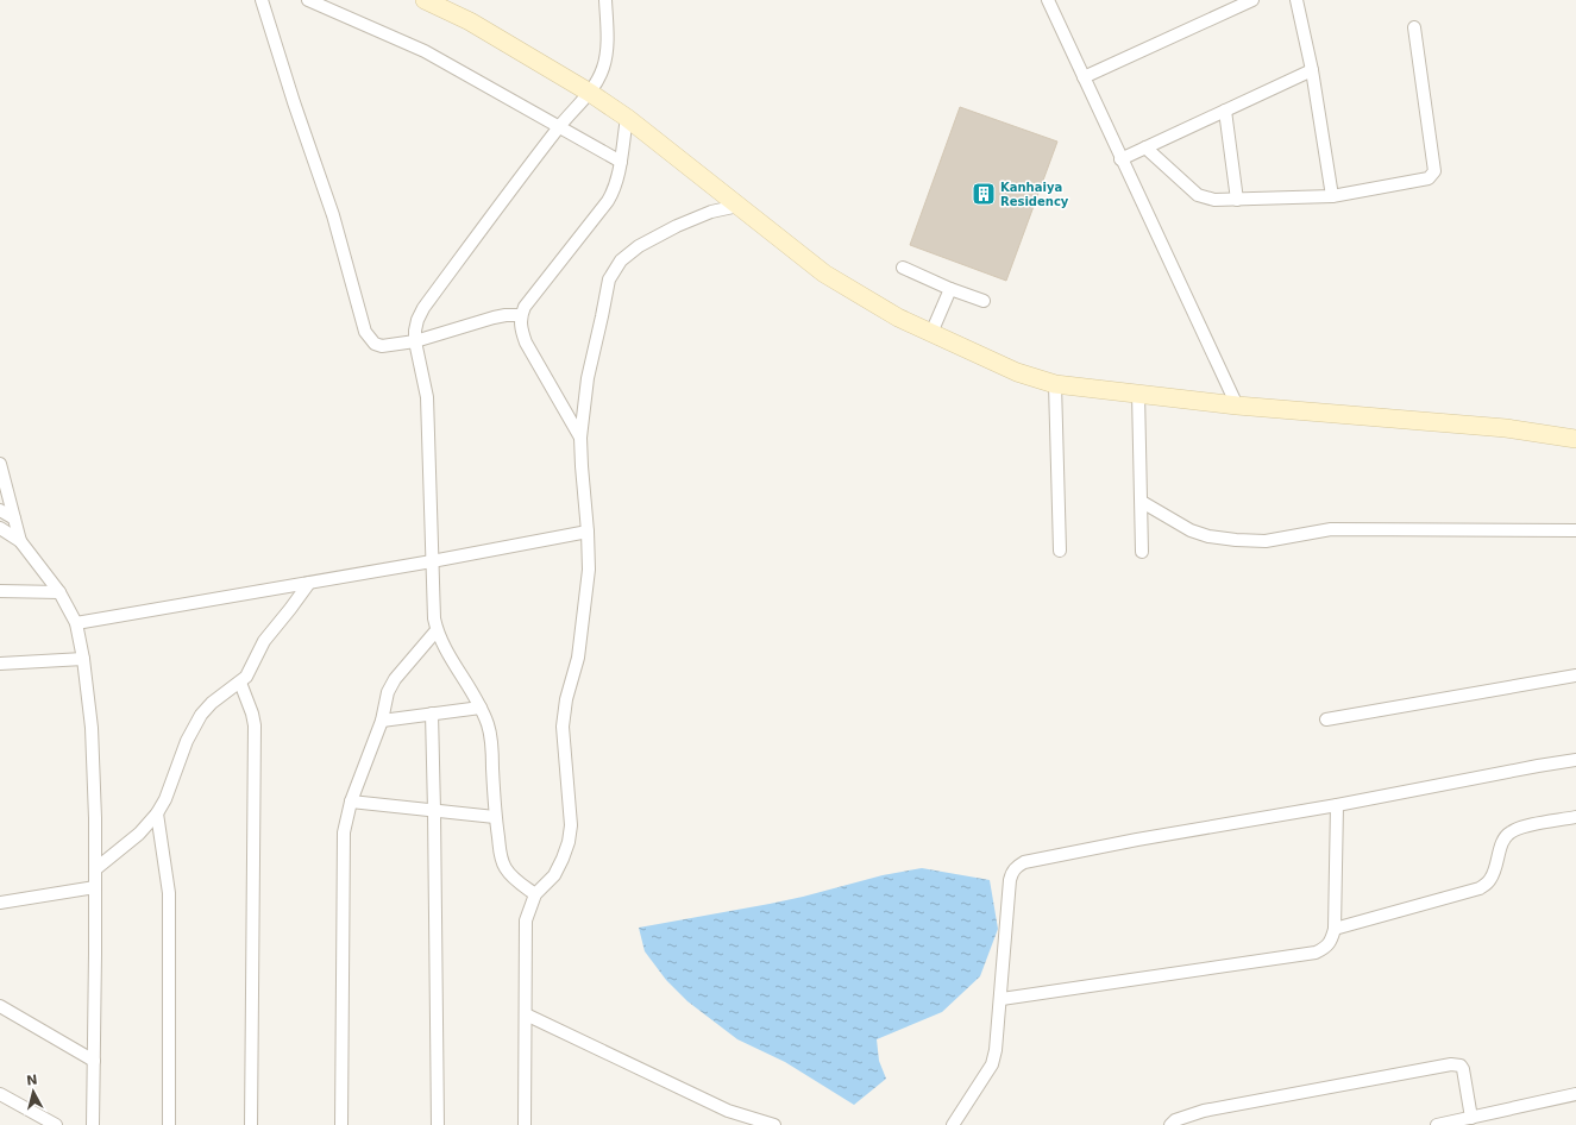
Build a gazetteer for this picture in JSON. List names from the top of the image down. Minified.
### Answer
{"places":{"building":["Kanhaiya Residency"]},"north":"top"}
